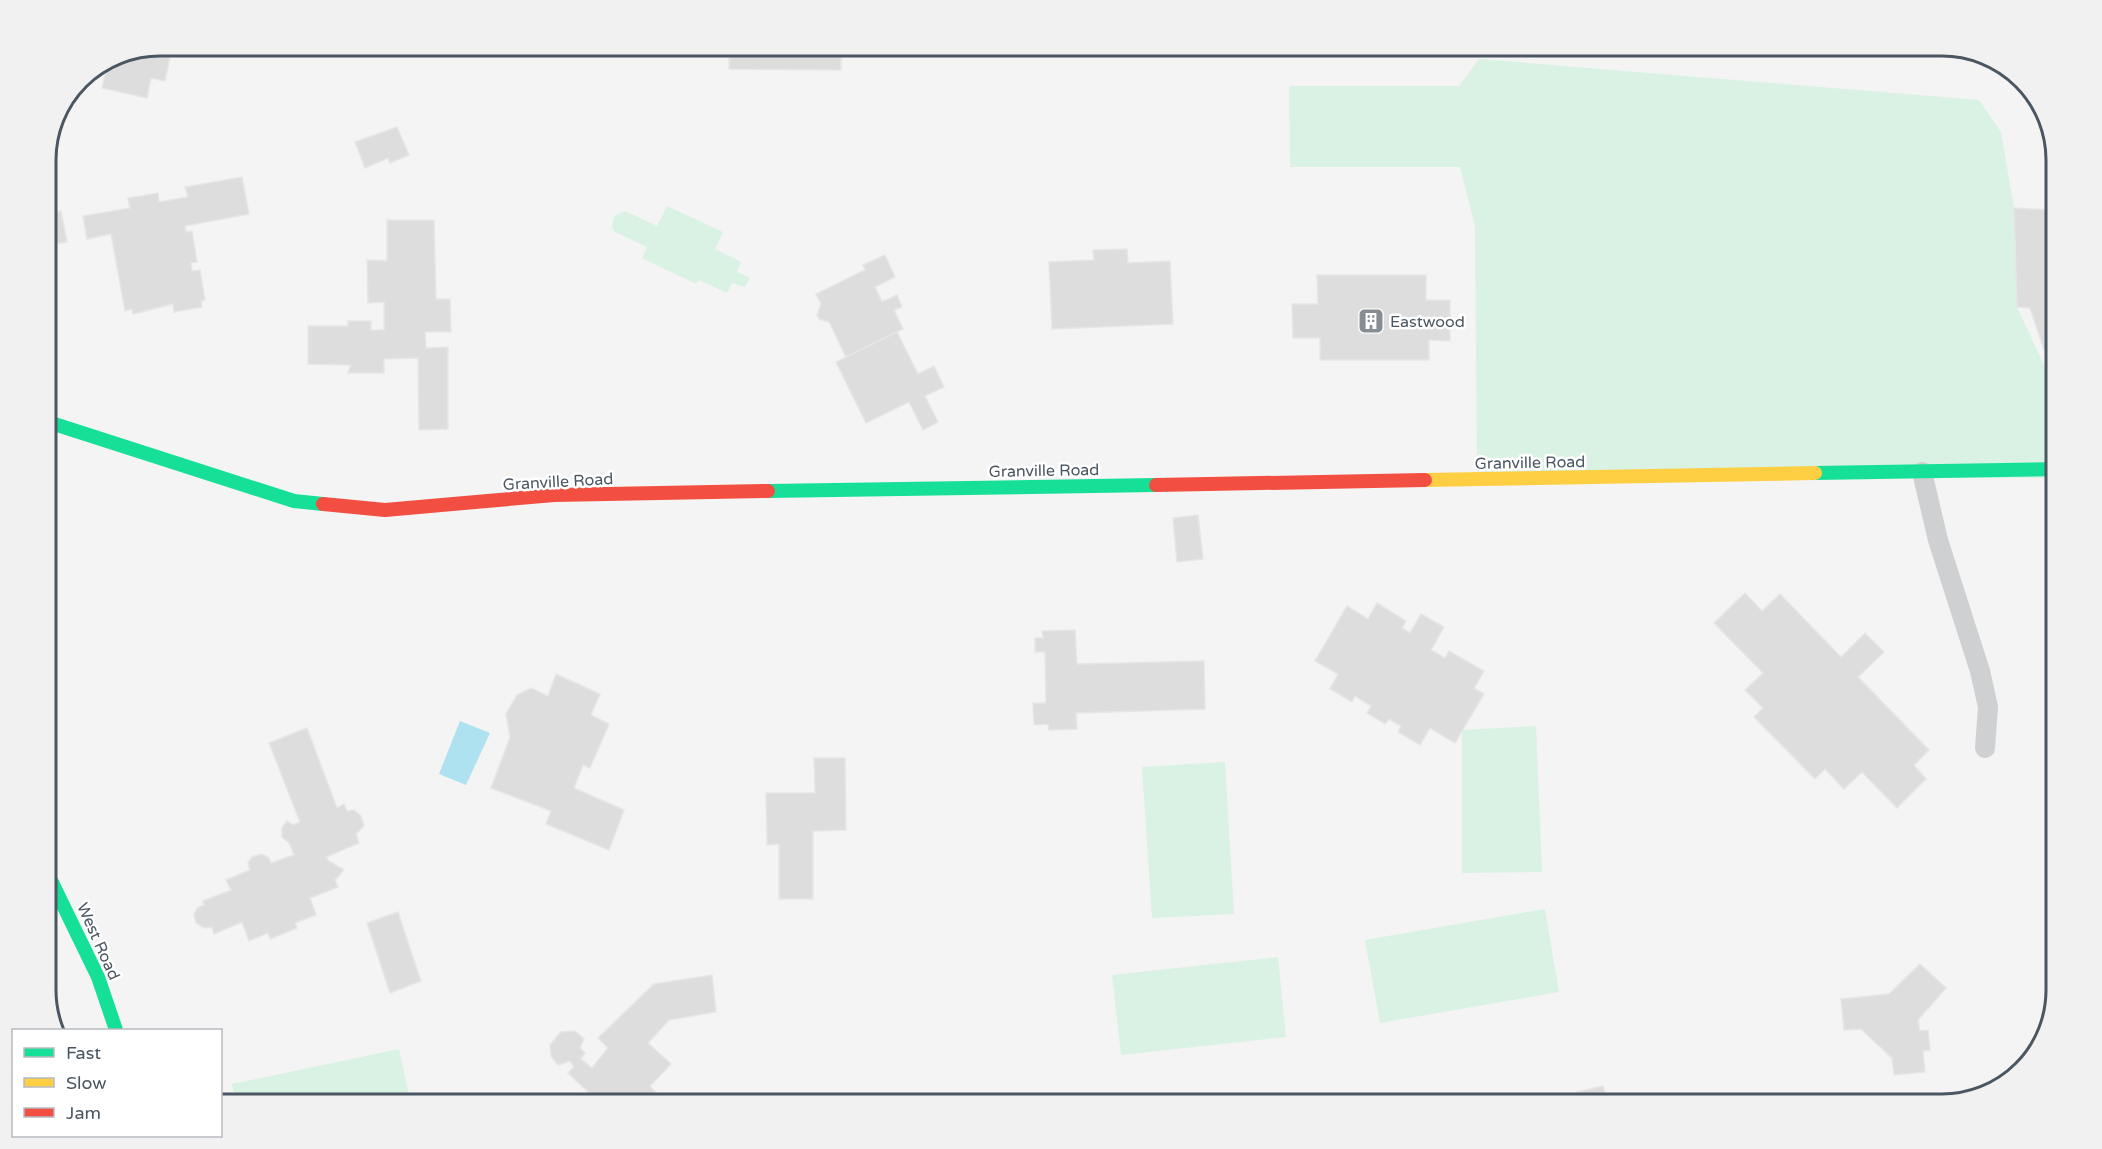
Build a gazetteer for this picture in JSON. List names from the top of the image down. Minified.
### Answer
{"streets":{"street":["Granville Road","West Road"]},"places":{"building":["Eastwood"]},"legend":["Fast","Slow","Jam"]}
